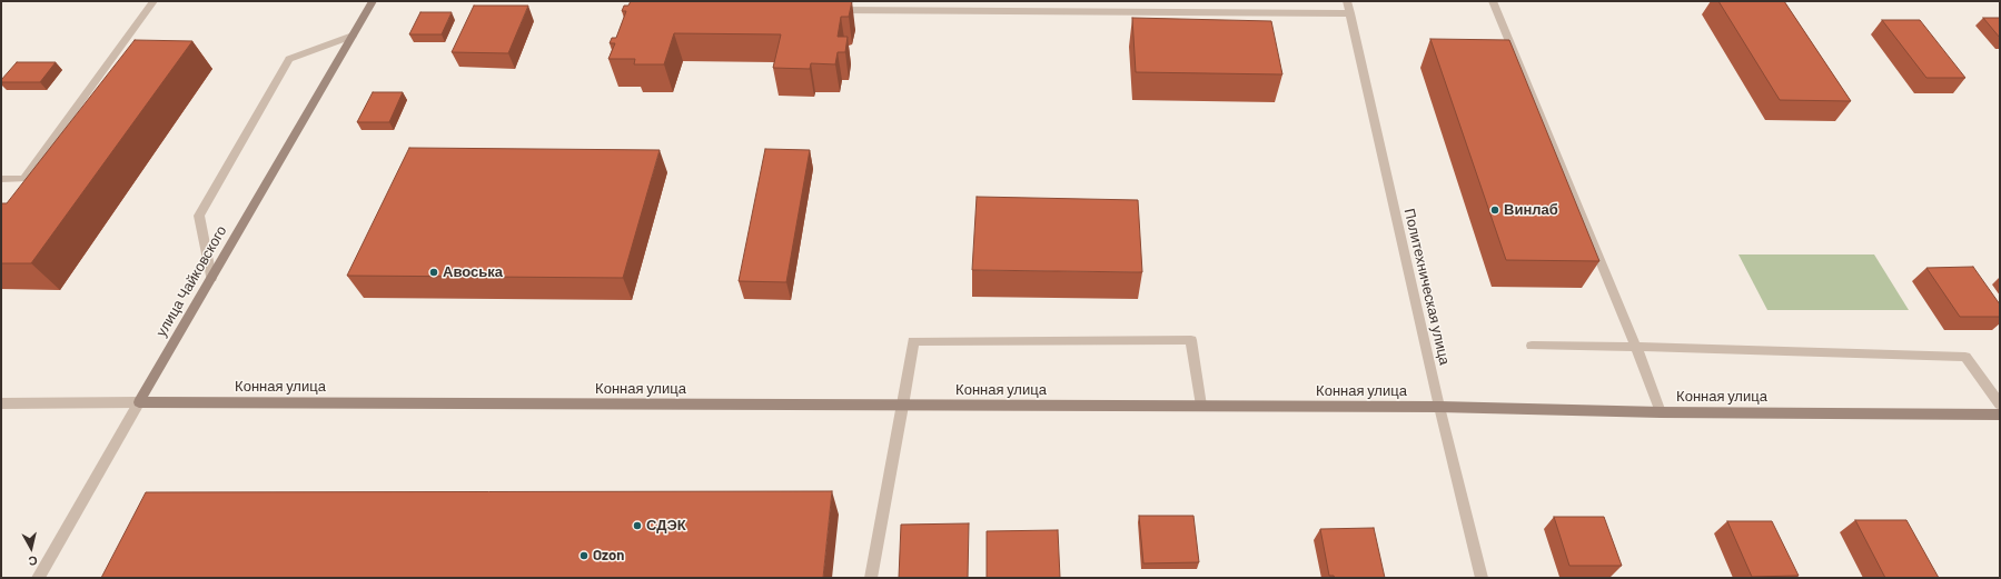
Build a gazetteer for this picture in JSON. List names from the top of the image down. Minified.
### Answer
{"streets":{"main road":["улица Чайковского","Конная улица"],"street":["Политехническая улица"]},"crossings":[["улица Чайковского","Конная улица"],["Политехническая улица","Конная улица"]],"places":["Винлаб","Авоська","СДЭК","Ozon"],"north":"bottom"}
